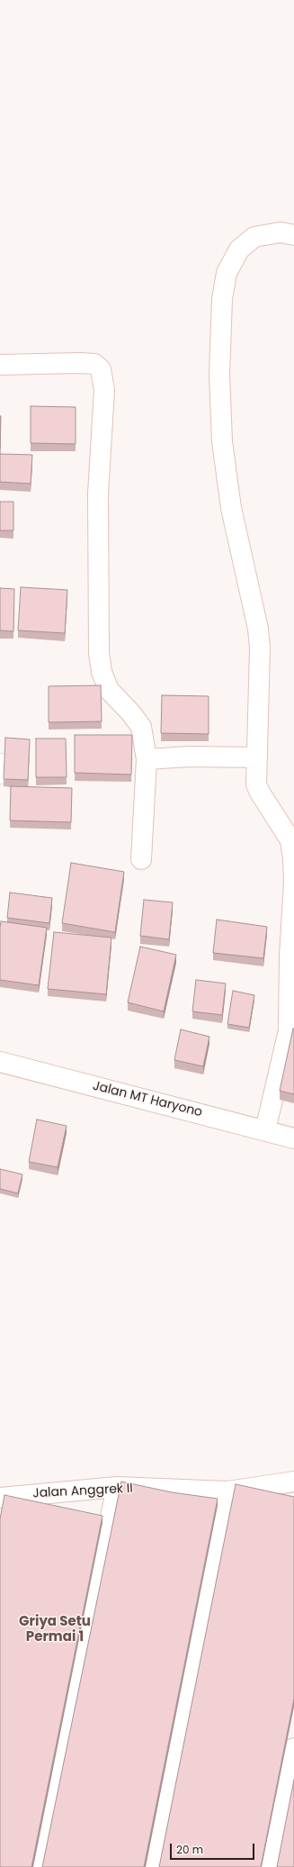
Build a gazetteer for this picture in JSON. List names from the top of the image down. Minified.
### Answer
{"streets":{"street":["Jalan MT Haryono","Jalan Anggrek II"]},"districts":["Griya Setu Permai 1"],"scale_bar":"20 m"}
